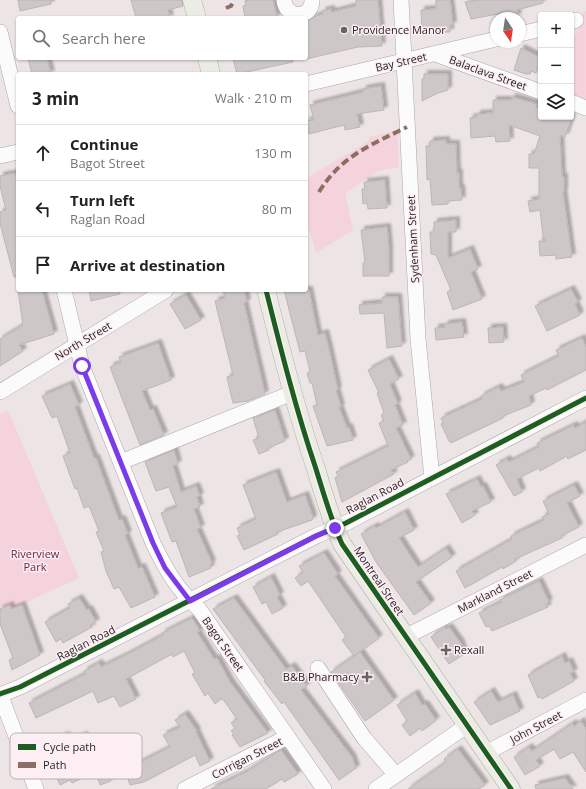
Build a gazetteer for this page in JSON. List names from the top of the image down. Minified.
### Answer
{"streets":{"main road":["Montreal Street"],"street":["Bay Street","Balaclava Street","Sydenham Street","North Street","Raglan Road","Markland Street","Bagot Street","John Street","Corrigan Street"]},"crossings":[["Bay Street","Balaclava Street"],["Bay Street","Sydenham Street"],["Sydenham Street","Raglan Road"],["North Street","Bagot Street"],["Raglan Road","Montreal Street"],["Raglan Road","Bagot Street"],["Montreal Street","Markland Street"],["Montreal Street","John Street"],["Bagot Street","Corrigan Street"]],"parks":["Riverview Park"],"places":{"other":["Providence Manor"],"health":["Rexall","B&B Pharmacy"]},"legend":["Cycle path","Path"],"north":"bottom","page":{"map_buttons":["+","−"],"search":"Search here","heading":["3 min","Walk · 210 m"],"list":[["Continue","Bagot Street","130 m"],["Turn left","Raglan Road","80 m"],"Arrive at destination"]}}
